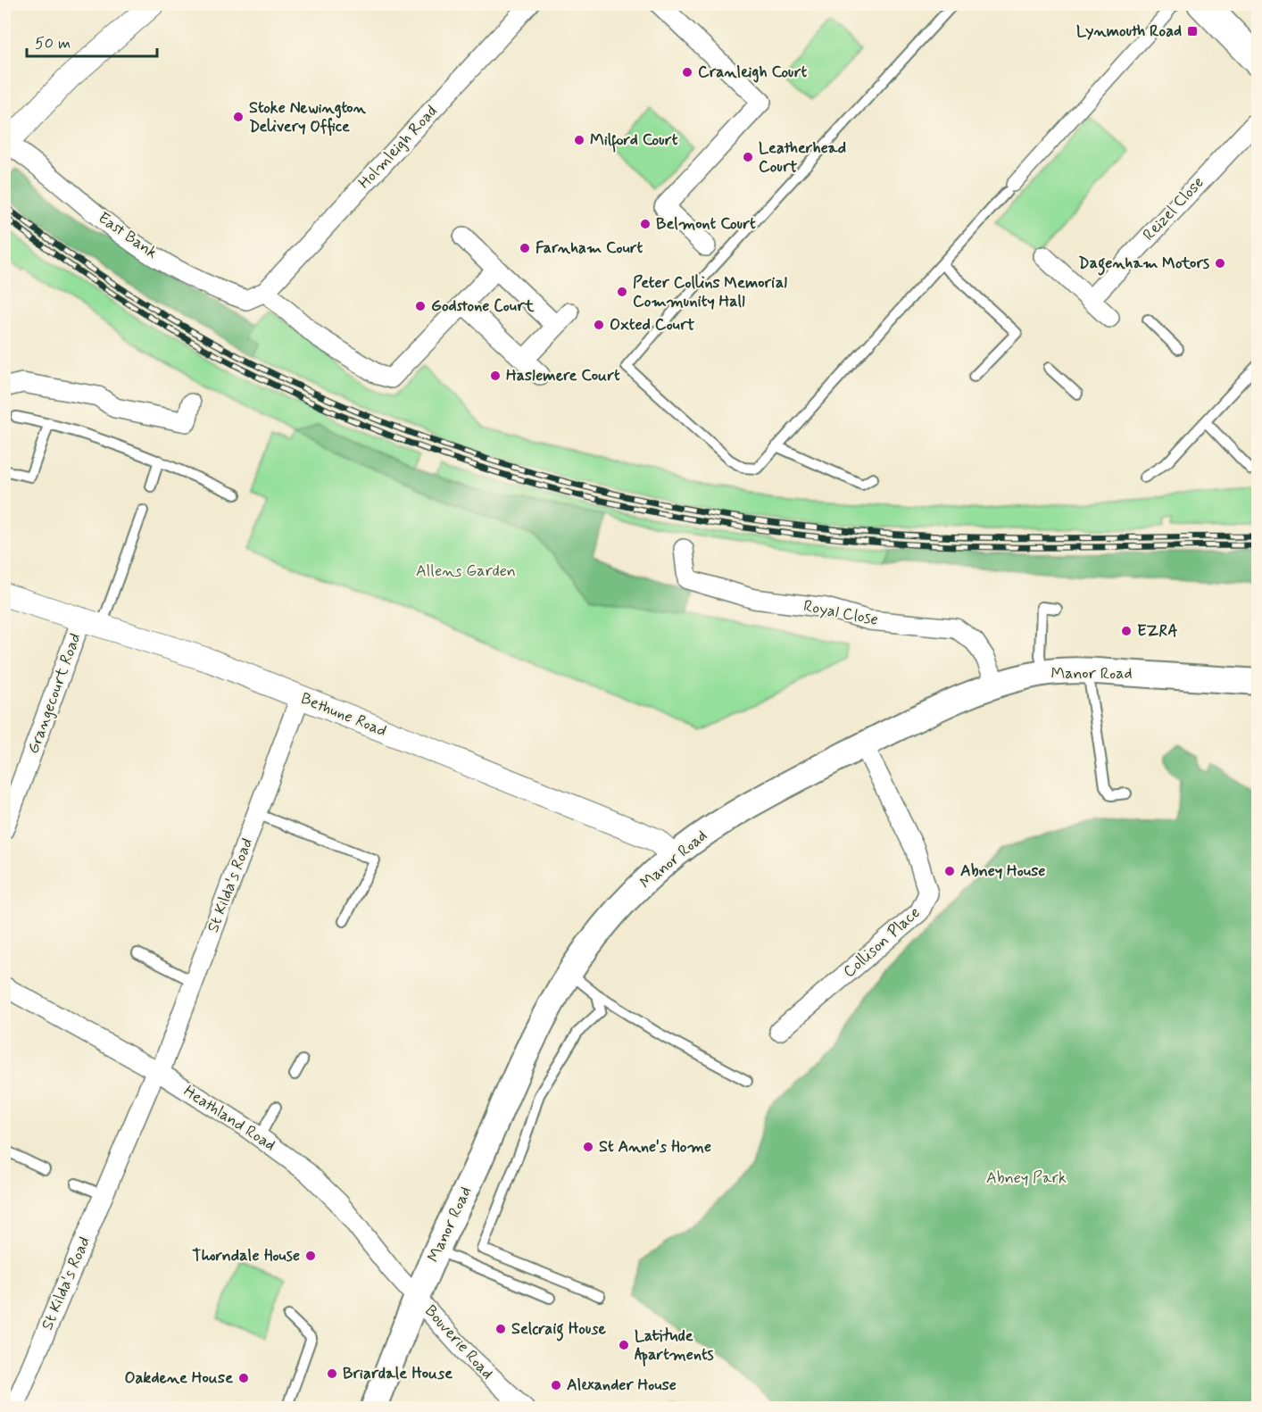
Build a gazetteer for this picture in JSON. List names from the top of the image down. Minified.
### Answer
{"streets":{"main road":["Manor Road"],"street":["Holmleigh Road","Reizel Close","East Bank","Royal Close","Grangecourt Road","Bethune Road","St Kilda's Road","Collison Place","Heathland Road","Bouverie Road"]},"crossings":[["Holmleigh Road","East Bank"],["Royal Close","Manor Road"],["Manor Road","Bethune Road"],["Manor Road","Collison Place"],["Manor Road","Heathland Road"],["Manor Road","Bouverie Road"],["Grangecourt Road","Bethune Road"],["Bethune Road","St Kilda's Road"],["St Kilda's Road","Heathland Road"],["Heathland Road","Bouverie Road"]],"parks":["Allens Garden","Abney Park"],"places":{"transit":["Lynmouth Road"],"other":["Cranleigh Court","Stoke Newington Delivery Office","Milford Court","Leatherhead Court","Belmont Court","Farnham Court","Dagenham Motors","Peter Collins Memorial Community Hall","Godstone Court","Oxted Court","Haslemere Court","EZRA","Abney House","St Anne's Home","Thorndale House","Selcraig House","Latitude Apartments","Briardale House","Oakdene House","Alexander House"]},"scale_bar":"50 m"}
